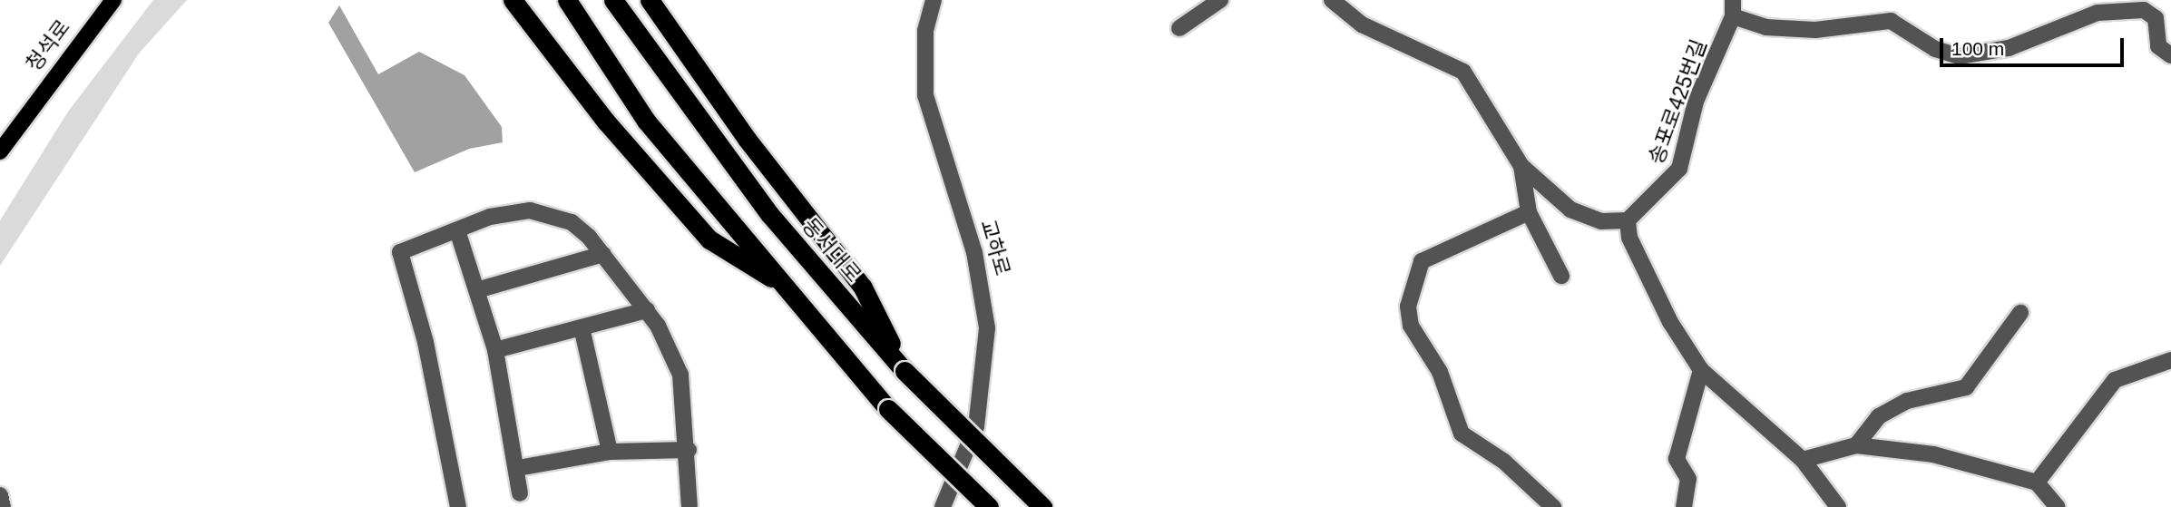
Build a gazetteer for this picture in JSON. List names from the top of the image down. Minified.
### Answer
{"streets":{"highway":["동서대로"],"main road":["청석로"],"street":["송포로425번길","교하로"]},"scale_bar":"100 m"}
